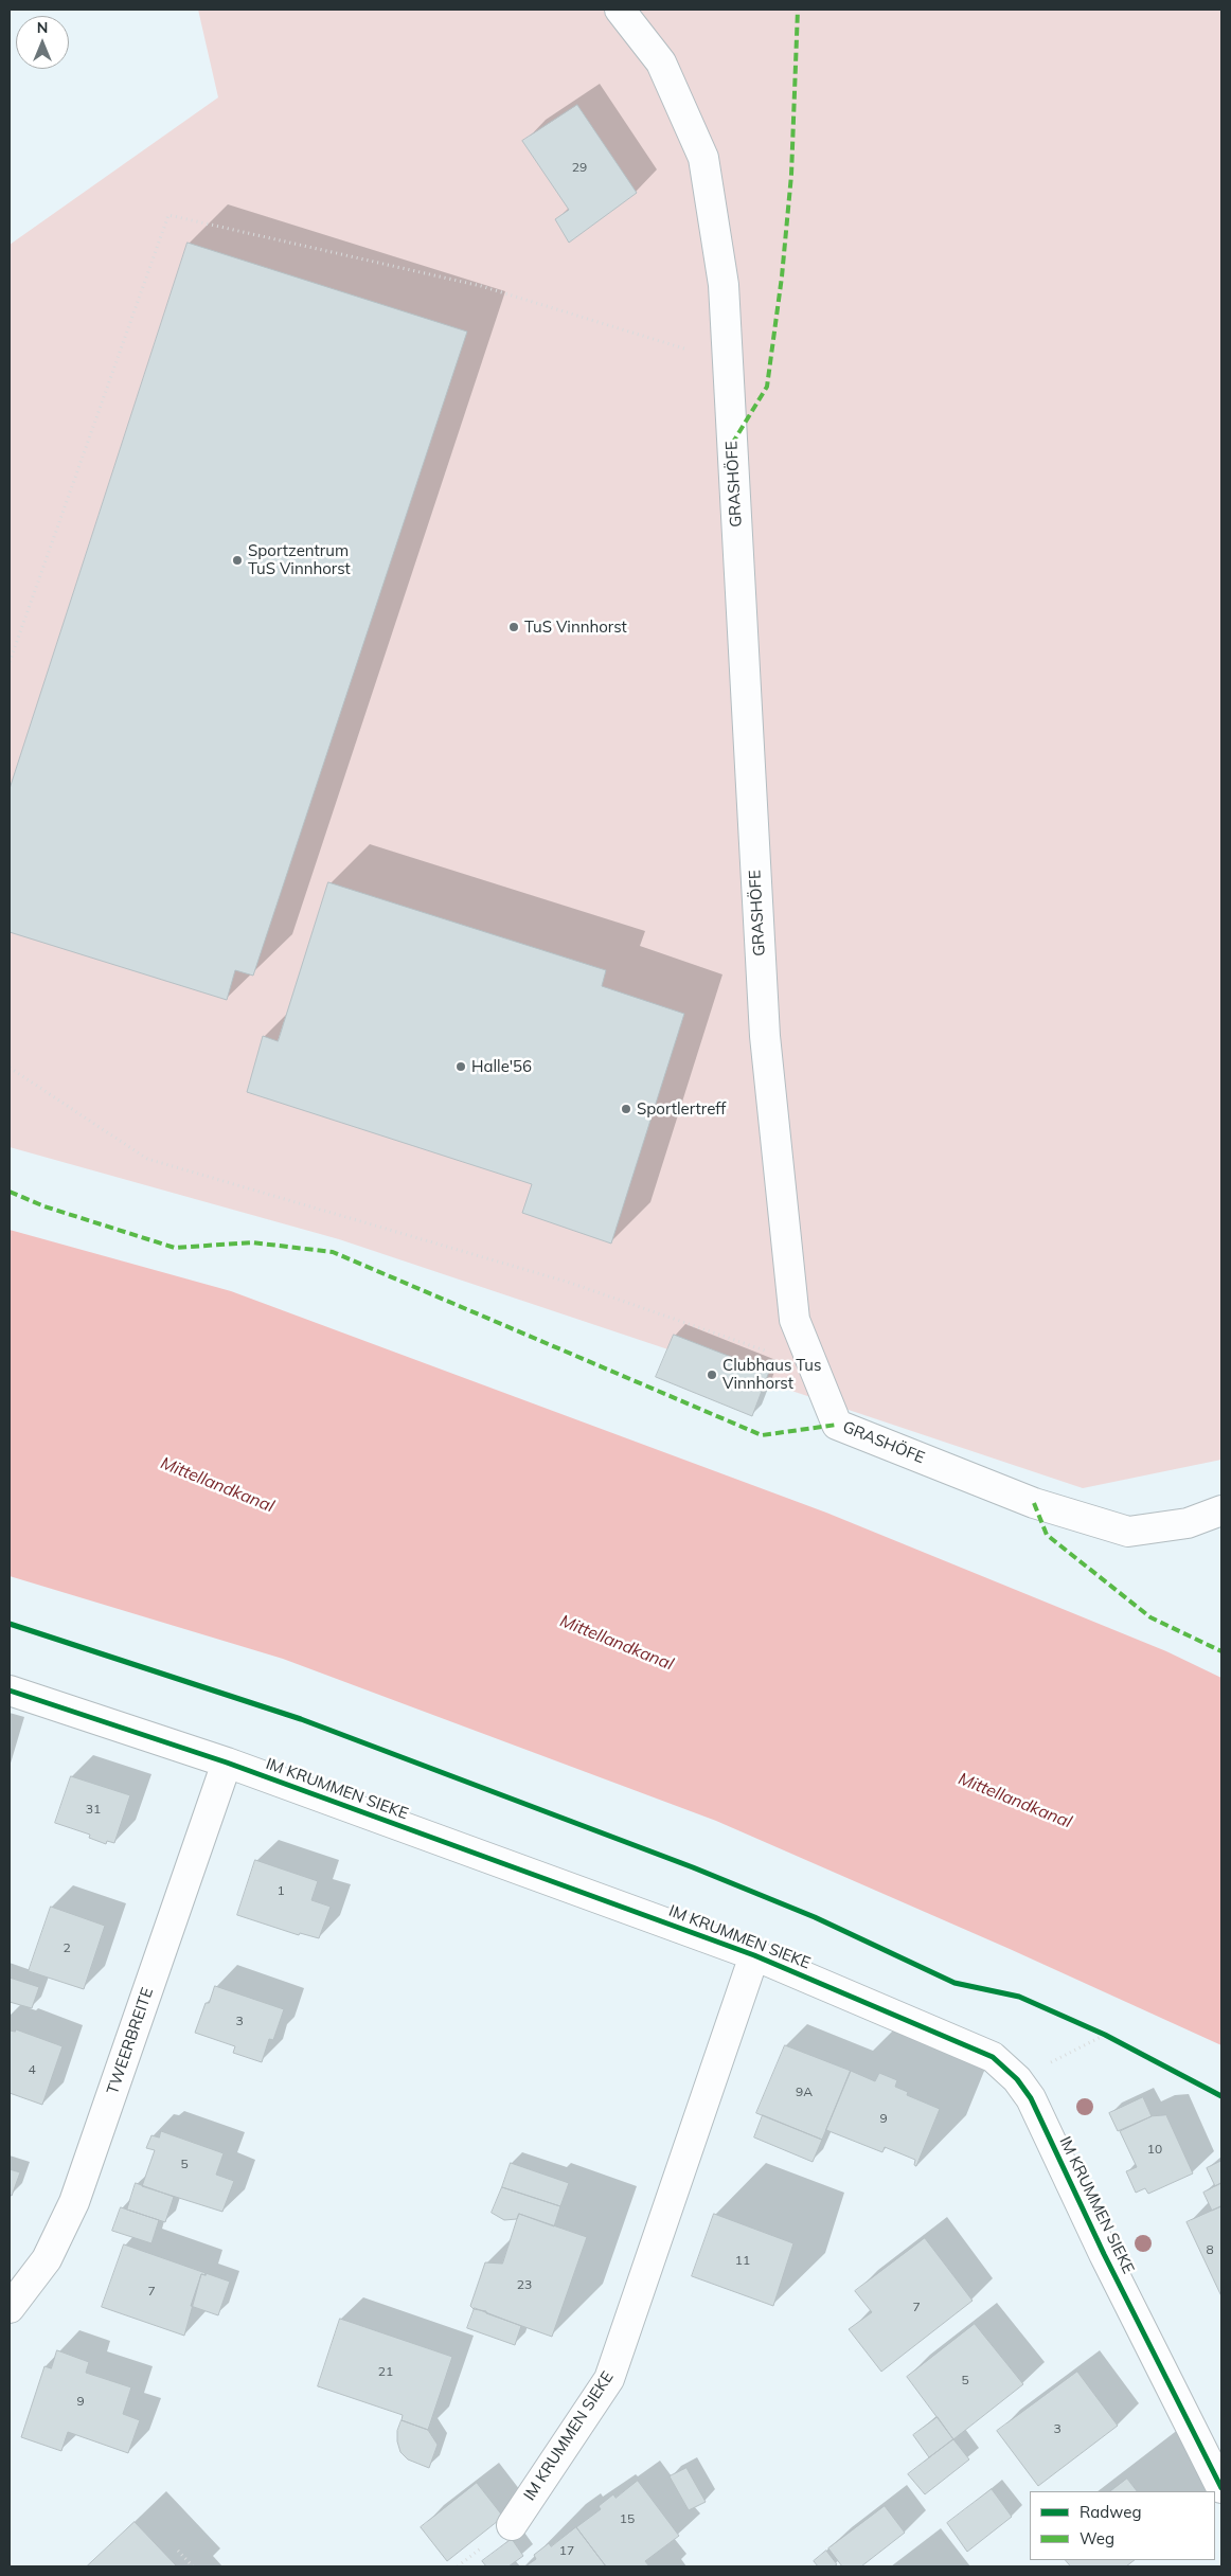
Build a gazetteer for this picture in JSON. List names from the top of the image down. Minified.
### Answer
{"streets":{"street":["GRASHÖFE","IM KRUMMEN SIEKE","TWEERBREITE"]},"crossings":[["IM KRUMMEN SIEKE","TWEERBREITE"]],"water":["Mittellandkanal"],"places":["Sportzentrum TuS Vinnhorst","TuS Vinnhorst","Halle'56","Sportlertreff","Clubhaus Tus Vinnhorst"],"house_numbers":["29","31","1","2","3","4","9A","9","10","5","8","11","23","7","7","21","5","9","3","15","17"],"legend":["Radweg","Weg"],"north":"top"}
